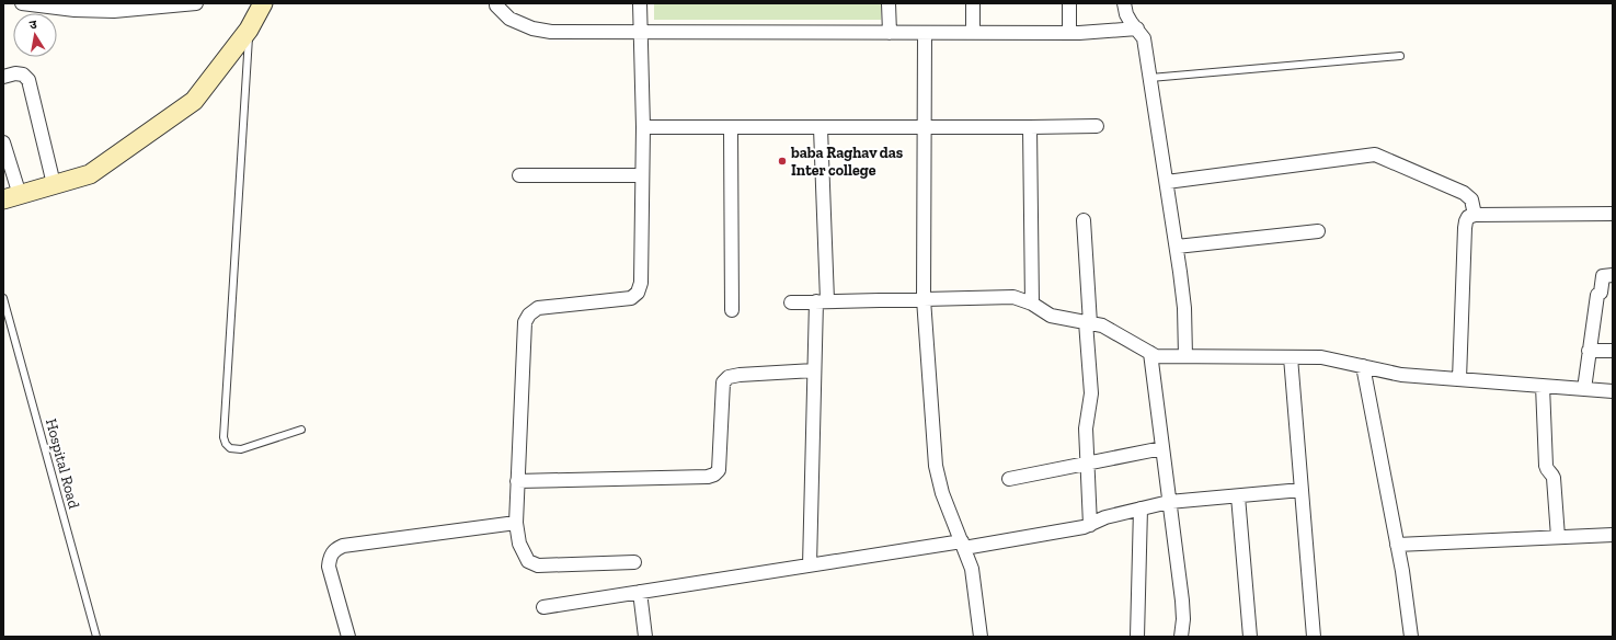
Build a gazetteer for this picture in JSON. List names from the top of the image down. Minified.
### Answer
{"streets":{"lane":["Hospital Road"]},"places":["baba Raghav das Inter college"],"north":"top"}
